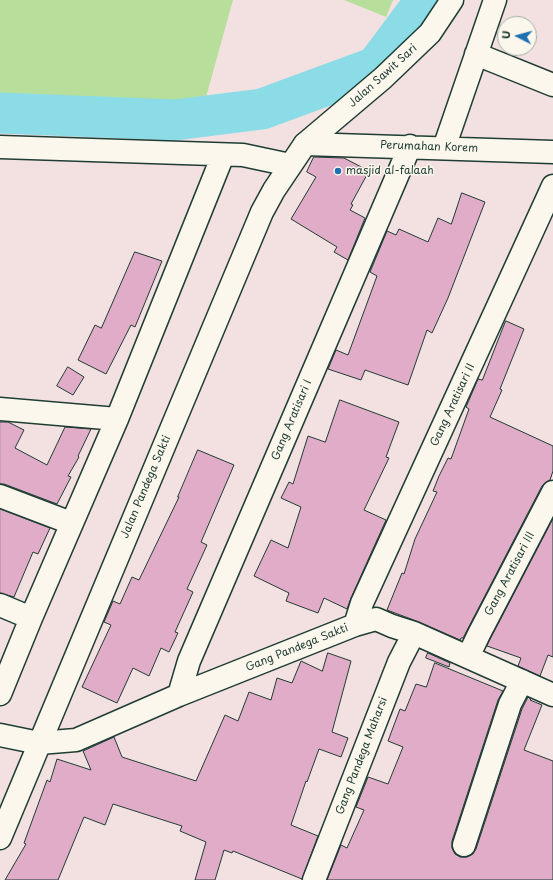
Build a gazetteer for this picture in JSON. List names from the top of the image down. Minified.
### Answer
{"streets":{"street":["Jalan Sawit Sari","Perumahan Korem","Gang Aratisari II","Gang Aratisari I","Jalan Pandega Sakti","Gang Aratisari III","Gang Pandega Sakti","Gang Pandega Maharsi"]},"crossings":[["Jalan Sawit Sari","Perumahan Korem"],["Jalan Sawit Sari","Jalan Pandega Sakti"],["Perumahan Korem","Gang Aratisari I"],["Perumahan Korem","Jalan Pandega Sakti"],["Gang Aratisari II","Gang Pandega Sakti"],["Gang Aratisari I","Gang Pandega Sakti"],["Jalan Pandega Sakti","Gang Pandega Sakti"],["Gang Aratisari III","Gang Pandega Sakti"],["Gang Pandega Sakti","Gang Pandega Maharsi"]],"places":["masjid al-falaah"],"north":"left"}
